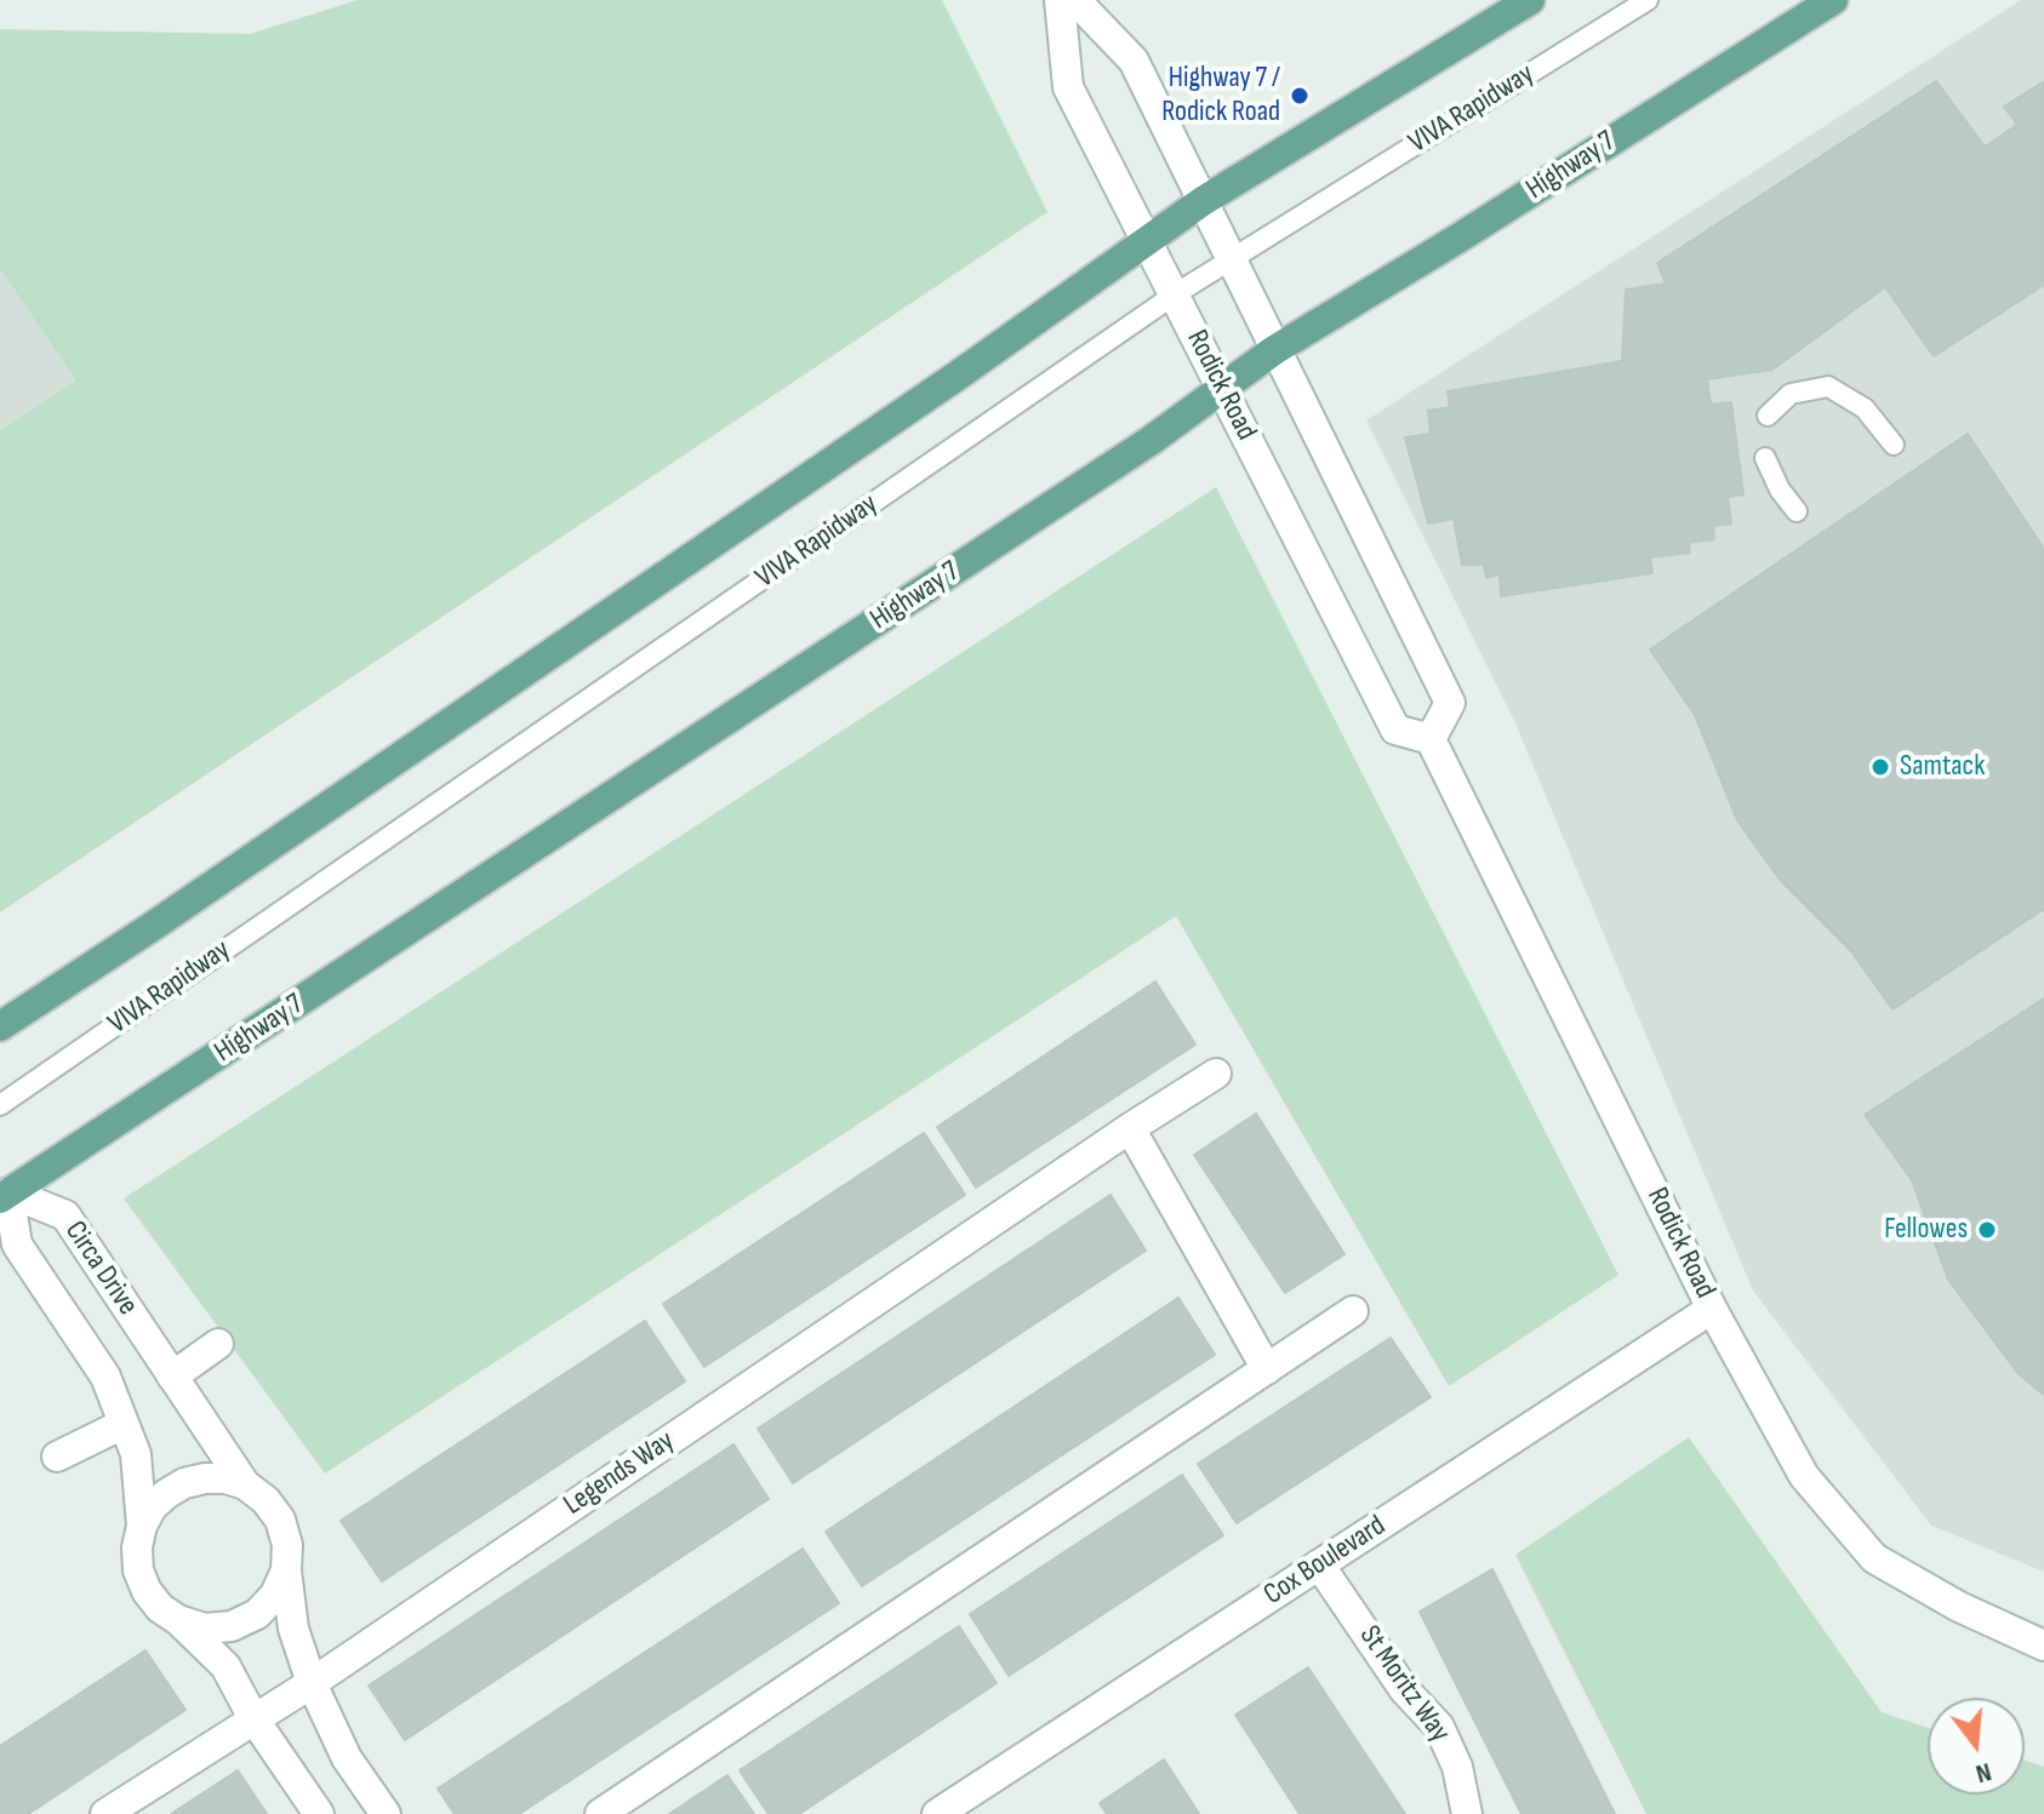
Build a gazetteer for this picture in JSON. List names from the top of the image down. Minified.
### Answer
{"streets":{"main road":["Highway 7"],"street":["Rodick Road","Circa Drive","Legends Way","Cox Boulevard","St Moritz Way"],"lane":["VIVA Rapidway"]},"crossings":[["VIVA Rapidway","Rodick Road"],["Highway 7","Rodick Road"],["Highway 7","Circa Drive"],["Rodick Road","Cox Boulevard"],["Cox Boulevard","St Moritz Way"]],"places":["Highway 7 / Rodick Road","Samtack","Fellowes"],"north":"bottom"}
